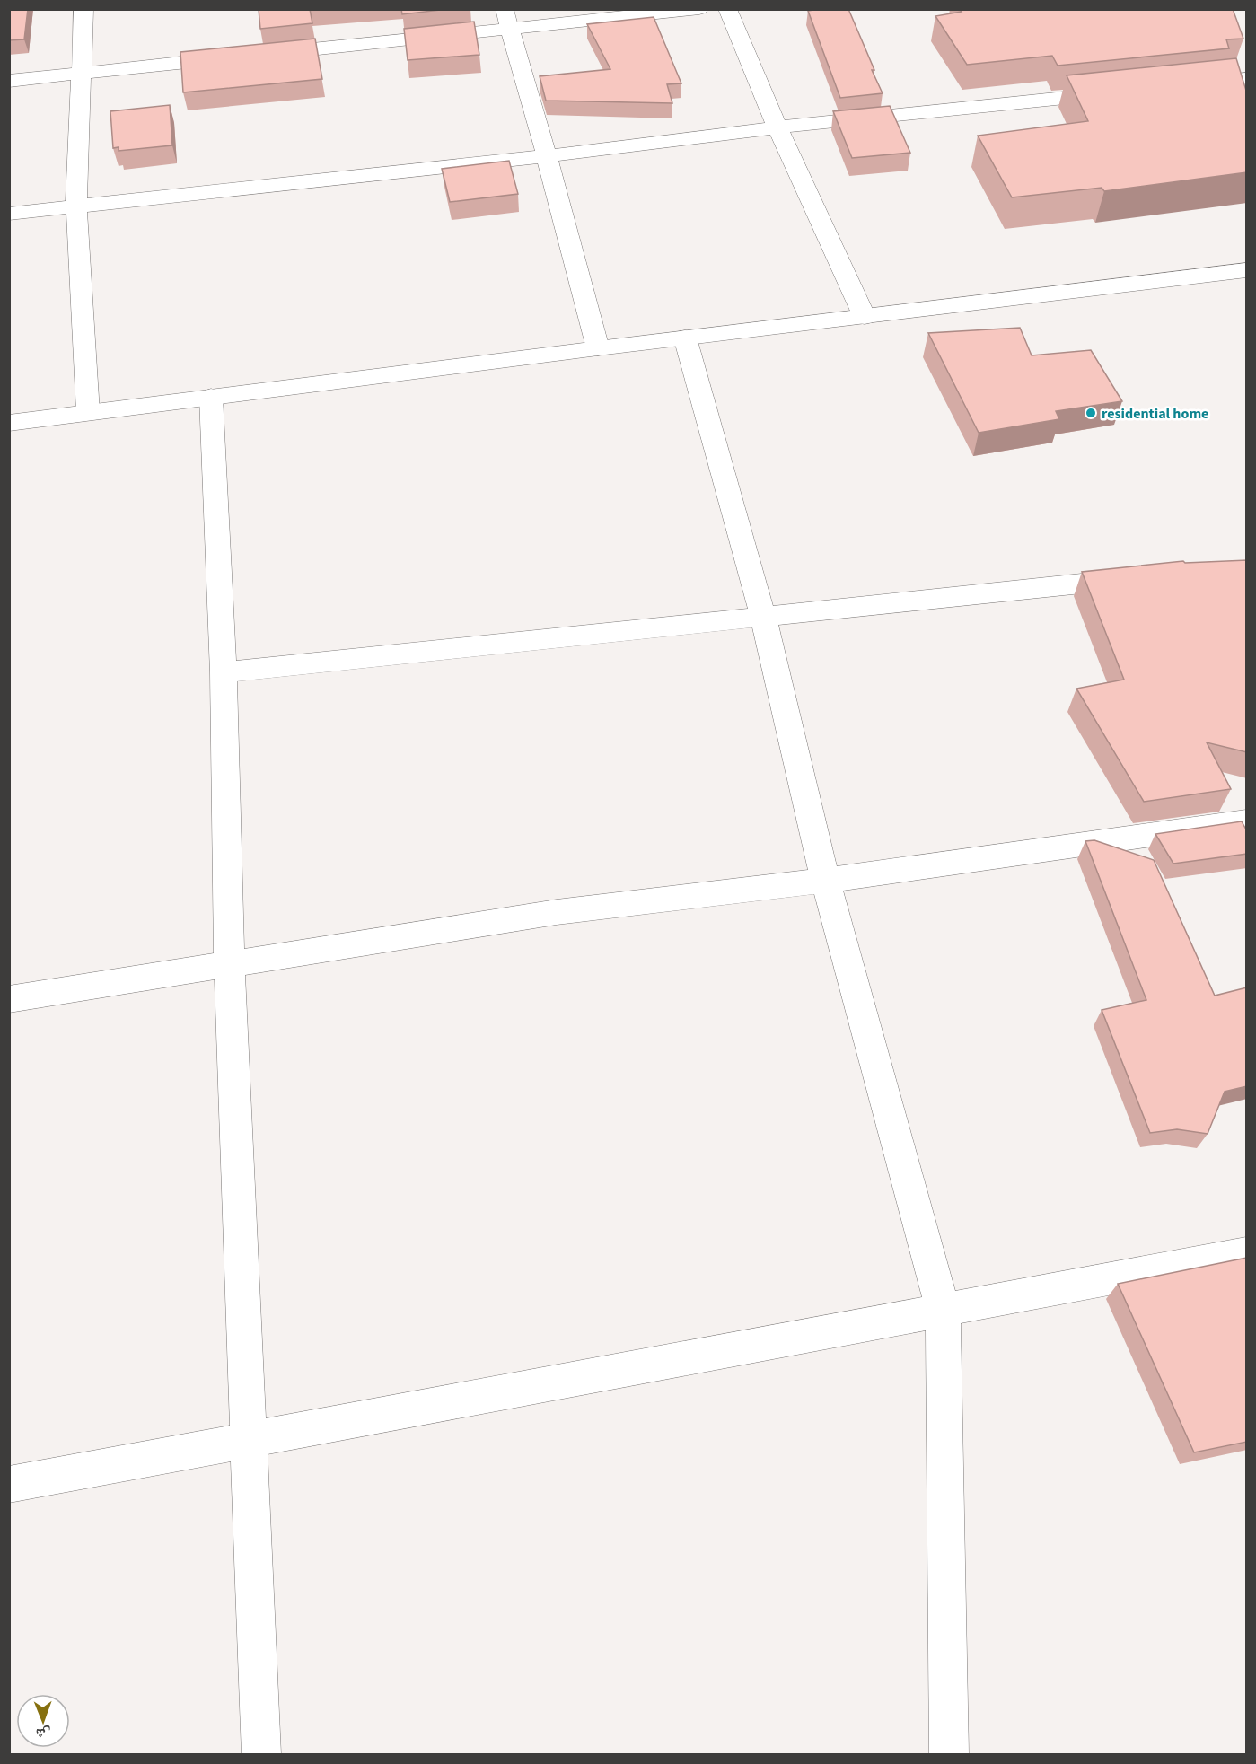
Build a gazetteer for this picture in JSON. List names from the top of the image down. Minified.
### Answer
{"places":["residential home"],"north":"bottom"}
